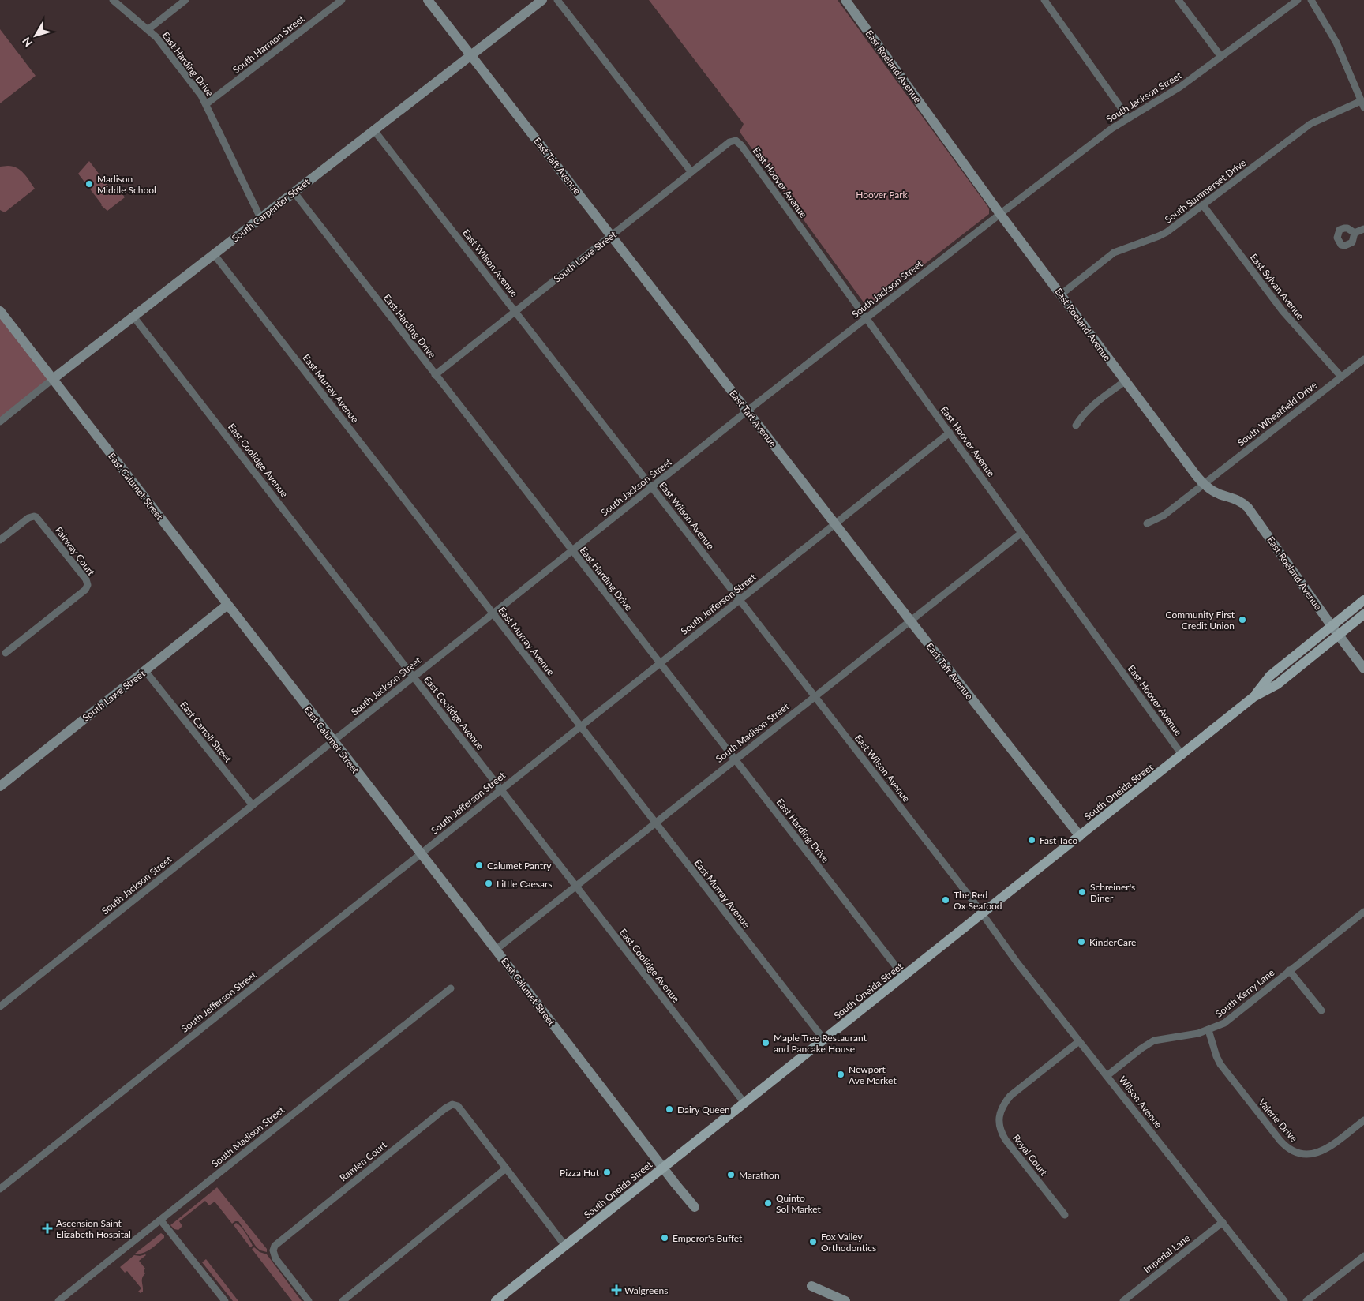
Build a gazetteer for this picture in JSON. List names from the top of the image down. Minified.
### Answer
{"streets":{"main road":["South Oneida Street"],"street":["South Harmon Street","East Harding Drive","East Roeland Avenue","South Jackson Street","East Taft Avenue","East Hoover Avenue","South Summerset Drive","South Carpenter Street","South Lawe Street","East Wilson Avenue","East Sylvan Avenue","East Murray Avenue","South Wheatfield Drive","East Coolidge Avenue","East Calumet Street","Fairway Court","South Jefferson Street","East Carroll Street","South Madison Street","South Kerry Lane","Wilson Avenue","Valerie Drive","Royal Court","Ramlen Court","Imperial Lane"]},"crossings":[["South Harmon Street","East Harding Drive"],["East Harding Drive","South Jackson Street"],["East Harding Drive","South Carpenter Street"],["East Harding Drive","South Lawe Street"],["East Harding Drive","South Jefferson Street"],["East Harding Drive","South Madison Street"],["East Harding Drive","South Oneida Street"],["East Roeland Avenue","South Jackson Street"],["East Roeland Avenue","South Summerset Drive"],["East Roeland Avenue","South Wheatfield Drive"],["East Roeland Avenue","South Oneida Street"],["South Jackson Street","East Taft Avenue"],["South Jackson Street","East Hoover Avenue"],["South Jackson Street","East Wilson Avenue"],["South Jackson Street","East Murray Avenue"],["South Jackson Street","East Coolidge Avenue"],["South Jackson Street","East Calumet Street"],["South Jackson Street","East Carroll Street"],["East Taft Avenue","South Carpenter Street"],["East Taft Avenue","South Lawe Street"],["East Taft Avenue","South Jefferson Street"],["East Taft Avenue","South Madison Street"],["East Taft Avenue","South Oneida Street"],["East Hoover Avenue","South Lawe Street"],["East Hoover Avenue","South Jefferson Street"],["East Hoover Avenue","South Madison Street"],["East Hoover Avenue","South Oneida Street"],["South Summerset Drive","East Sylvan Avenue"],["South Carpenter Street","East Wilson Avenue"],["South Carpenter Street","East Murray Avenue"],["South Carpenter Street","East Coolidge Avenue"],["South Carpenter Street","East Calumet Street"],["South Lawe Street","East Wilson Avenue"],["South Lawe Street","East Calumet Street"],["South Lawe Street","East Carroll Street"],["East Wilson Avenue","South Jefferson Street"],["East Wilson Avenue","South Madison Street"],["East Wilson Avenue","South Oneida Street"],["East Wilson Avenue","Wilson Avenue"],["East Sylvan Avenue","South Wheatfield Drive"],["East Murray Avenue","South Jefferson Street"],["East Murray Avenue","South Madison Street"],["East Murray Avenue","South Oneida Street"],["East Coolidge Avenue","South Jefferson Street"],["East Coolidge Avenue","South Madison Street"],["East Coolidge Avenue","South Oneida Street"],["East Calumet Street","South Jefferson Street"],["East Calumet Street","South Madison Street"],["East Calumet Street","South Oneida Street"],["South Oneida Street","Wilson Avenue"],["South Oneida Street","Ramlen Court"],["South Kerry Lane","Wilson Avenue"],["South Kerry Lane","Valerie Drive"],["Wilson Avenue","Royal Court"],["Wilson Avenue","Imperial Lane"]],"parks":["Hoover Park"],"places":{"other":["Madison Middle School","Community First Credit Union","Fast Taco","Calumet Pantry","Little Caesars","Schreiner's Diner","The Red Ox Seafood","KinderCare","Maple Tree Restaurant and Pancake House","Newport Ave Market","Dairy Queen","Pizza Hut","Marathon","Quinto Sol Market","Emperor's Buffet","Fox Valley Orthodontics"],"health":["Ascension Saint Elizabeth Hospital","Walgreens"]},"north":"bottom left"}
